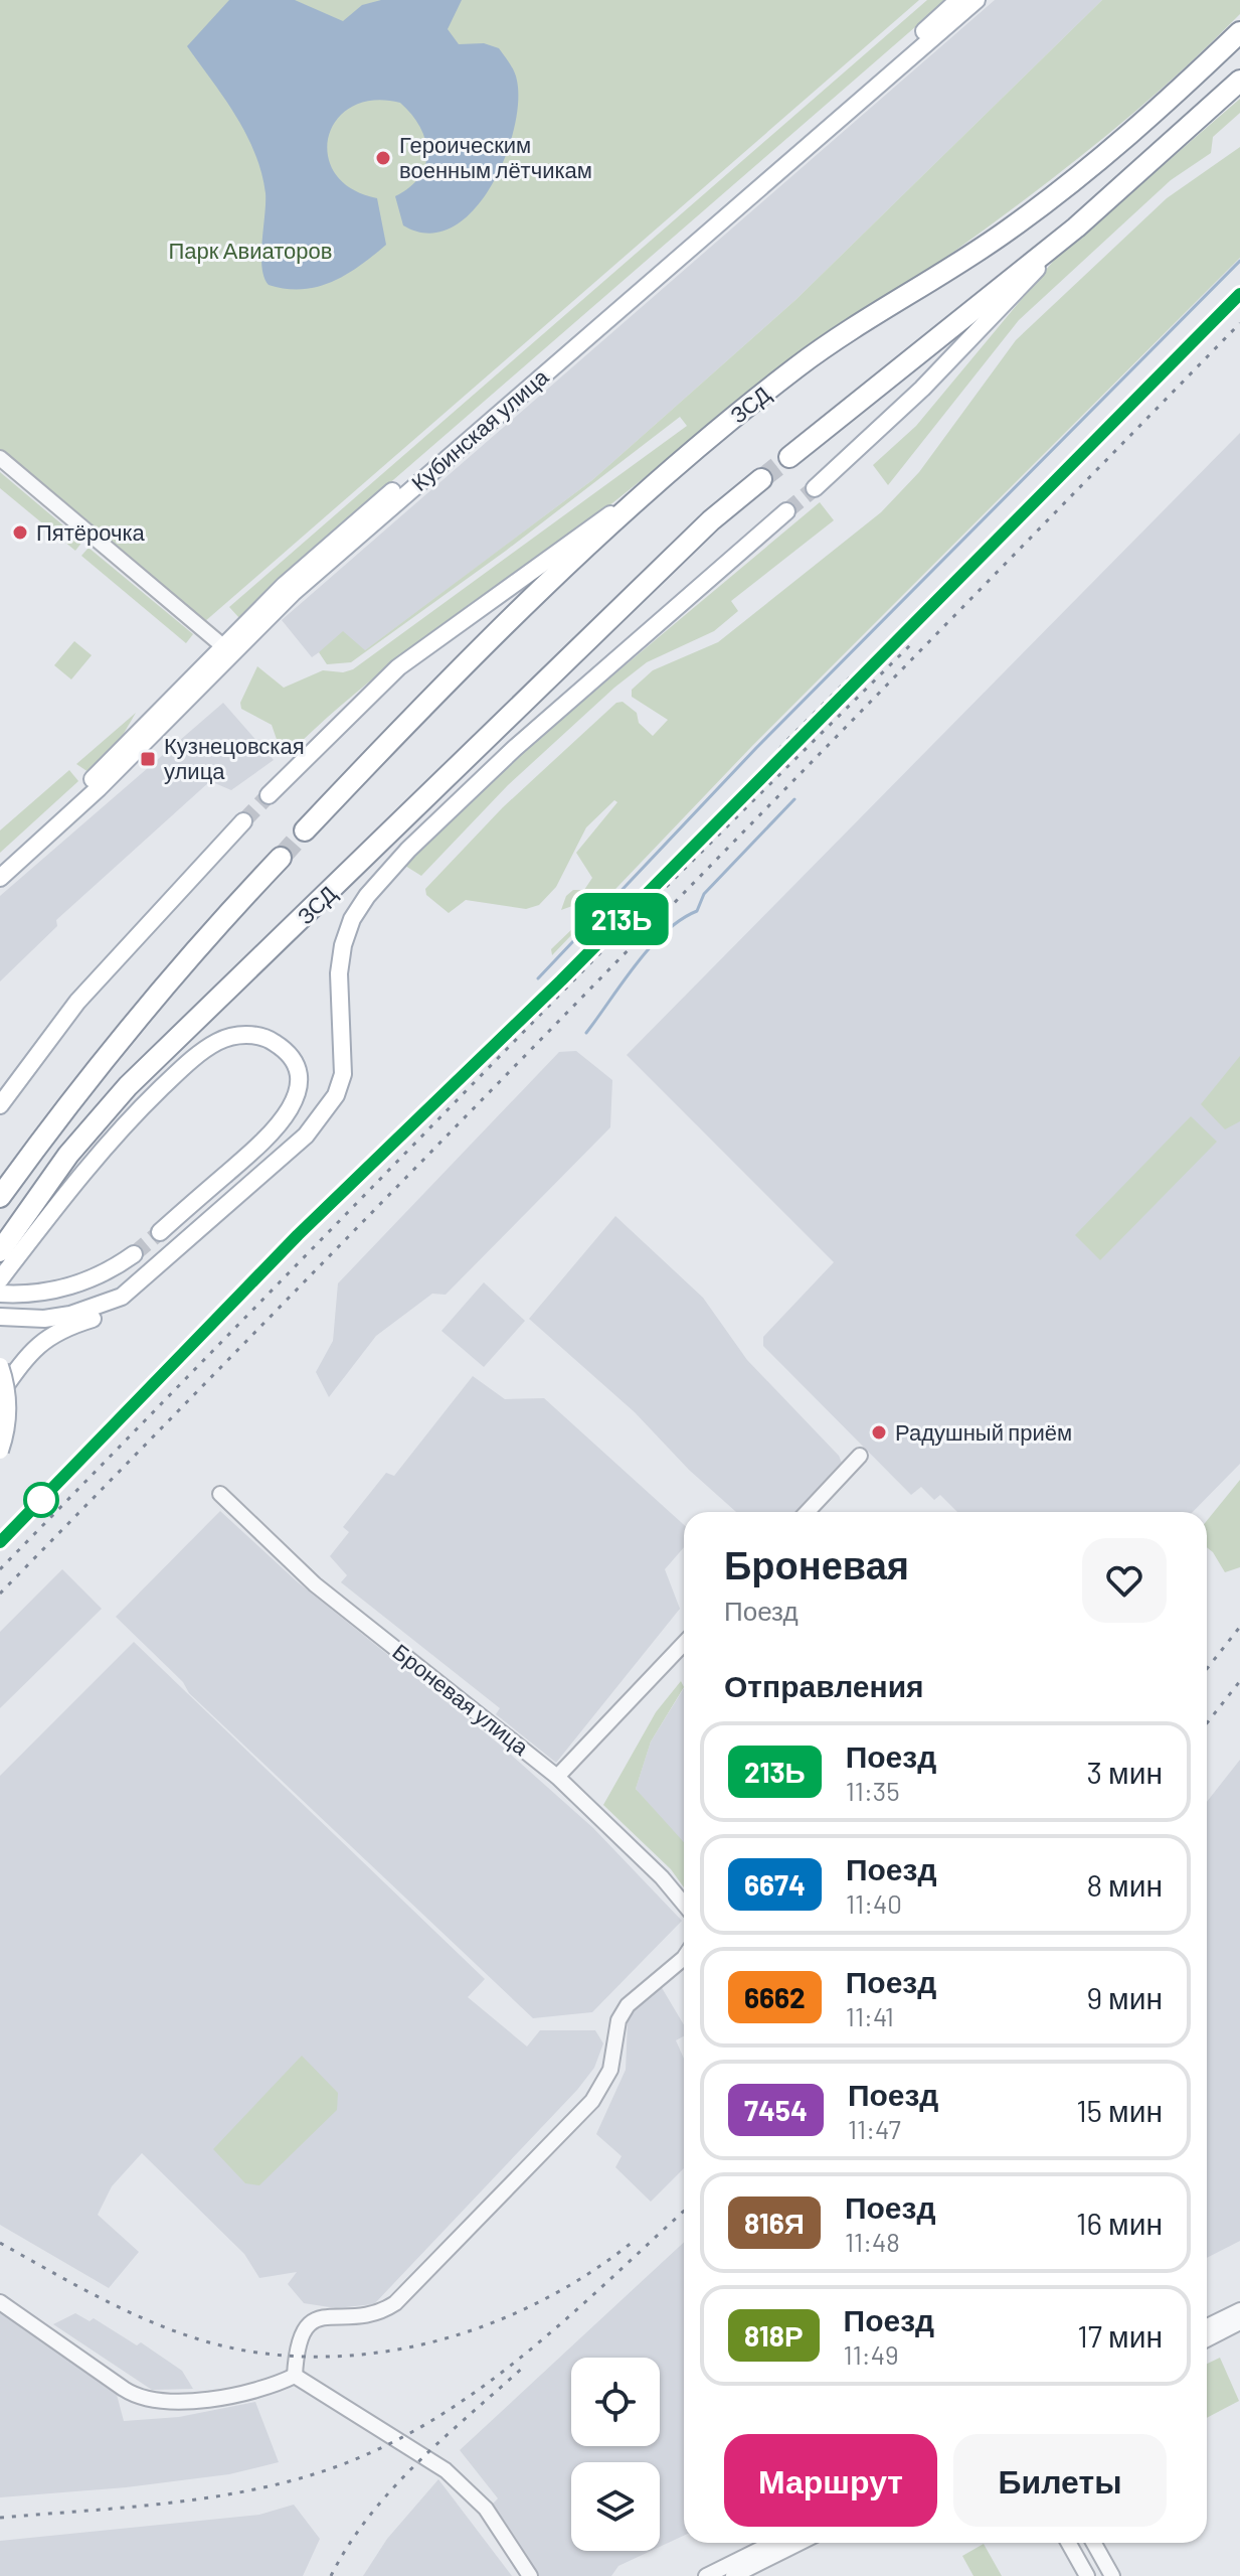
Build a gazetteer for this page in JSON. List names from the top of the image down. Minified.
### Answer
{"streets":{"highway":["ЗСД"],"main road":["Кубинская улица"],"street":["Броневая улица"]},"parks":["Парк Авиаторов"],"places":{"other":["Героическим военным лётчикам","Пятёрочка","Радушный приём"],"transit":["Кузнецовская улица"]},"page":{"on_map":"213Ь","heading":[["Броневая","Поезд"],"Отправления"],"list":[{"mark":"213Ь","name":"Поезд","note":"11:35","value":"3 мин"},{"mark":"6674","name":"Поезд","note":"11:40","value":"8 мин"},{"mark":"6662","name":"Поезд","note":"11:41","value":"9 мин"},{"mark":"7454","name":"Поезд","note":"11:47","value":"15 мин"},{"mark":"816Я","name":"Поезд","note":"11:48","value":"16 мин"},{"mark":"818Р","name":"Поезд","note":"11:49","value":"17 мин"}],"buttons":["Маршрут","Билеты"]}}
